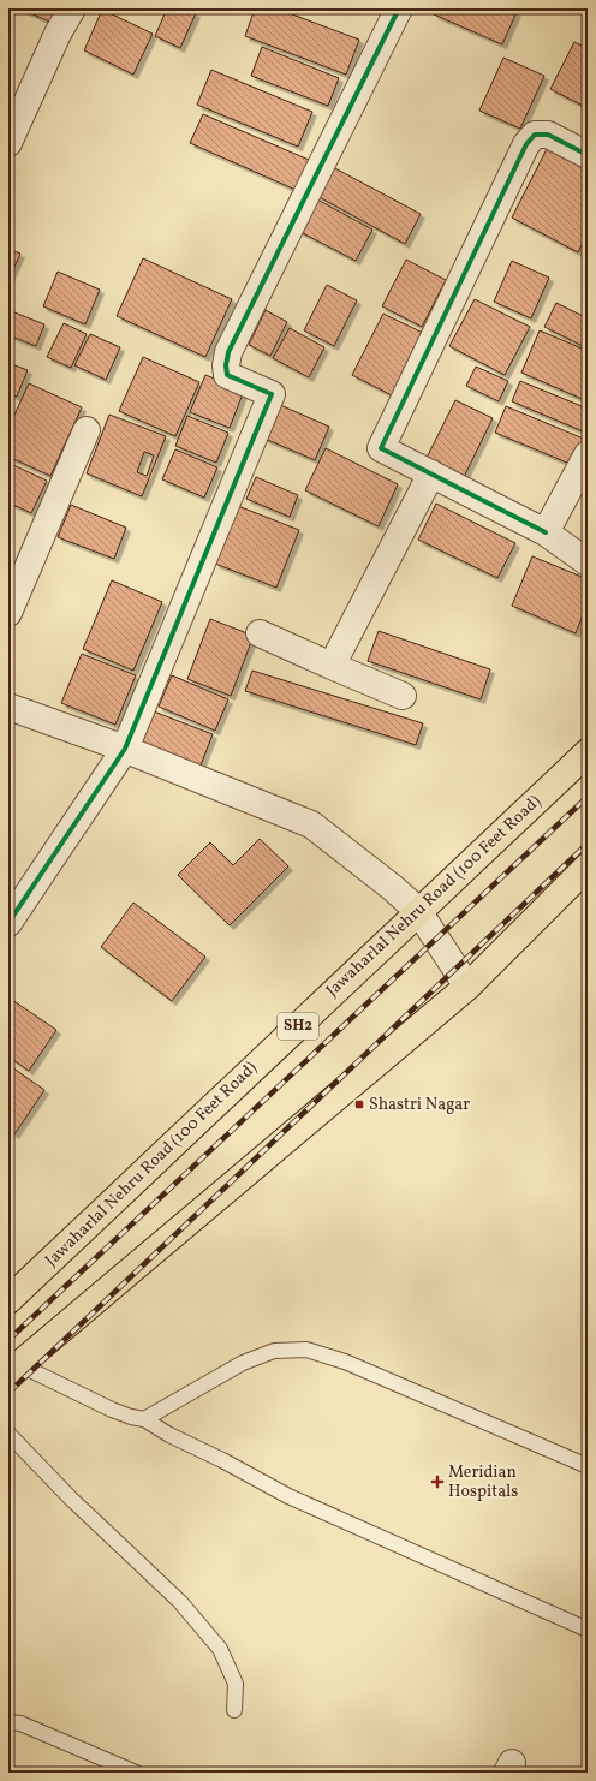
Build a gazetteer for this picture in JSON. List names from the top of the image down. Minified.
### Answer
{"streets":{"main road":["Jawaharlal Nehru Road (100 Feet Road)","SH2"]},"places":{"transit":["Shastri Nagar"],"health":["Meridian Hospitals"]}}
